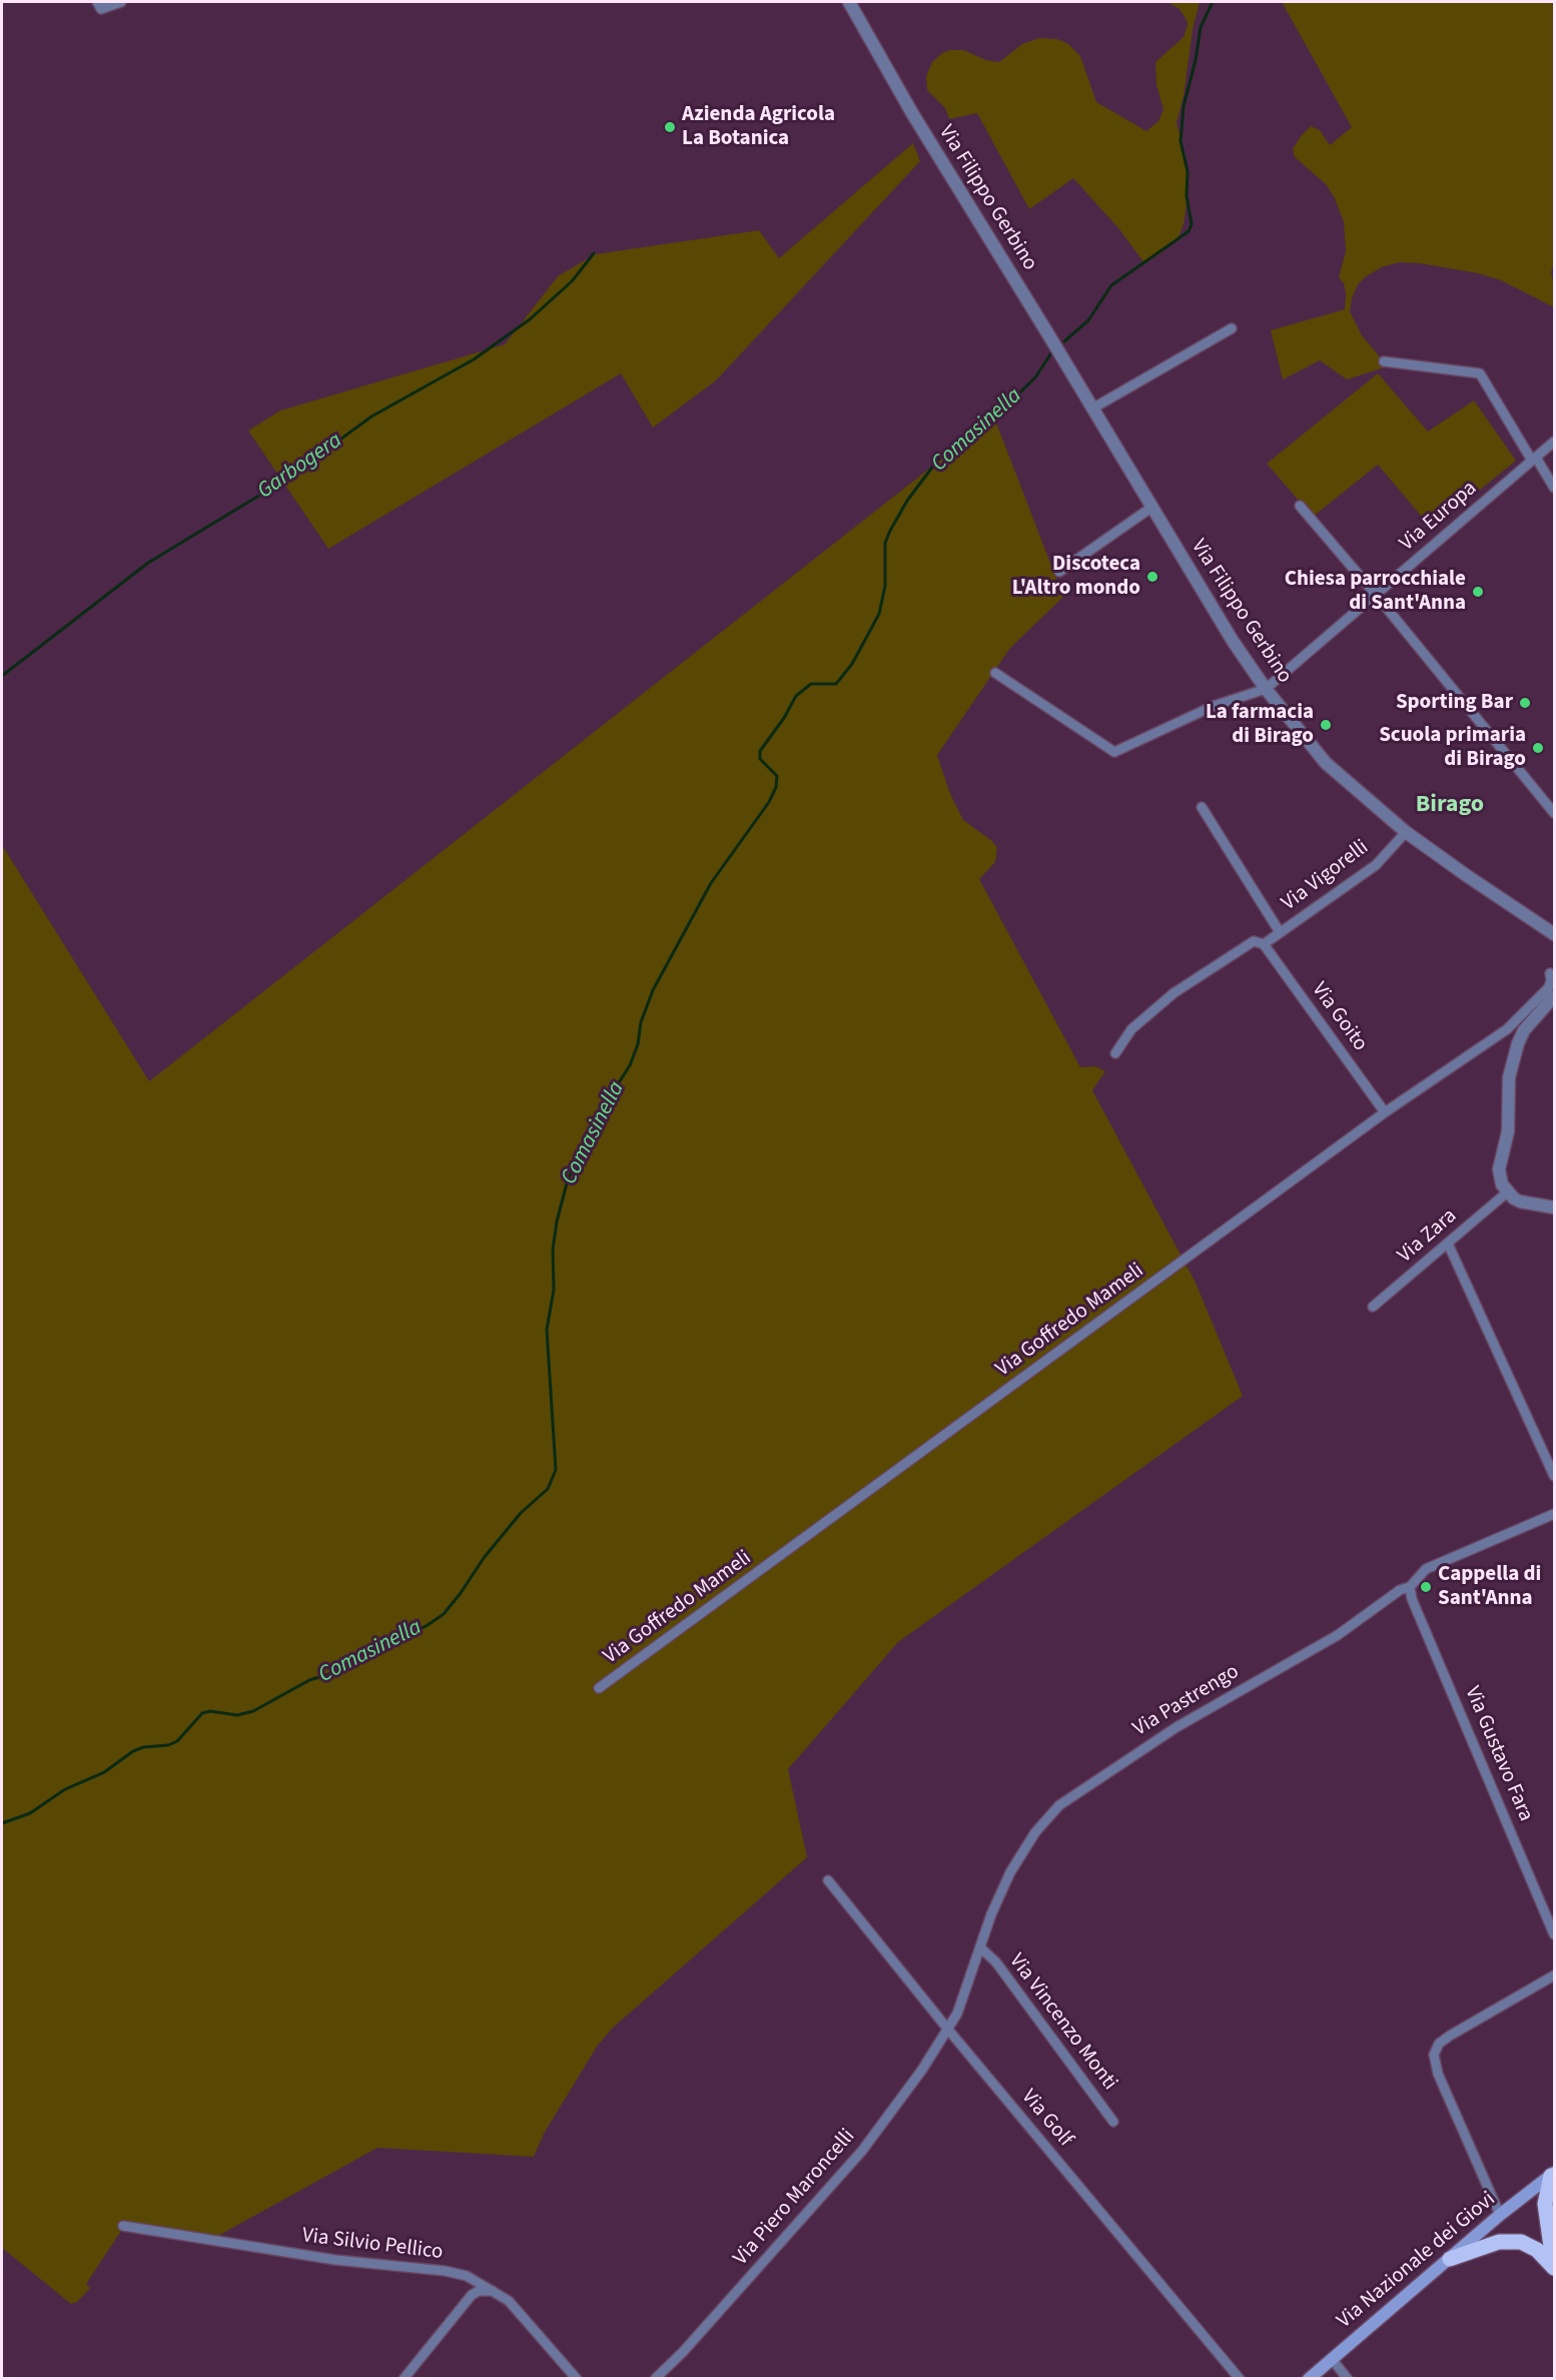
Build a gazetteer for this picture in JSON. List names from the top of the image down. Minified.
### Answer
{"streets":{"main road":["Via Nazionale dei Giovi"],"street":["Via Filippo Gerbino","Via Europa","Via Vigorelli","Via Goito","Via Zara","Via Goffredo Mameli","Via Pastrengo","Via Gustavo Fara","Via Vincenzo Monti","Via Golf","Via Piero Maroncelli","Via Silvio Pellico"]},"crossings":[["Via Filippo Gerbino","Via Europa"],["Via Filippo Gerbino","Via Vigorelli"],["Via Vigorelli","Via Goito"],["Via Goito","Via Goffredo Mameli"],["Via Pastrengo","Via Gustavo Fara"],["Via Pastrengo","Via Vincenzo Monti"],["Via Pastrengo","Via Golf"],["Via Pastrengo","Via Piero Maroncelli"],["Via Golf","Via Piero Maroncelli"]],"districts":["Birago"],"water":["Comasinella","Garbogera"],"places":["Azienda Agricola La Botanica","Discoteca L'Altro mondo","Chiesa parrocchiale di Sant'Anna","Sporting Bar","La farmacia di Birago","Scuola primaria di Birago","Cappella di Sant'Anna"]}
